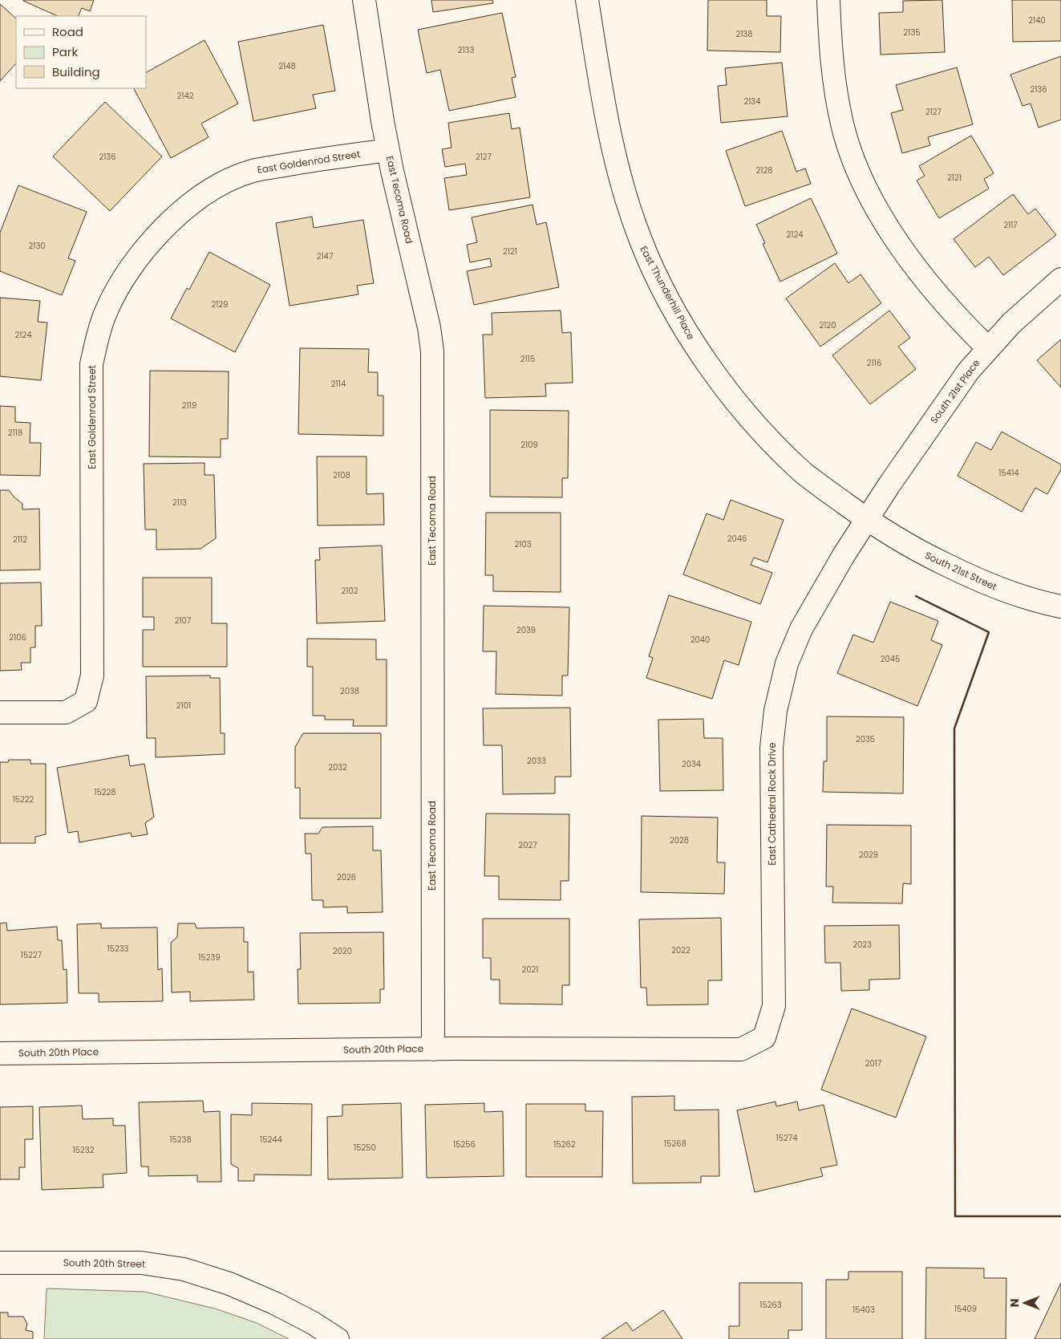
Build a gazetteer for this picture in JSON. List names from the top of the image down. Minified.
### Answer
{"streets":{"street":["East Goldenrod Street","East Tecoma Road","East Thunderhill Place","South 21st Place","South 21st Street","East Cathedral Rock Drive","South 20th Place","South 20th Street"]},"crossings":[["East Goldenrod Street","East Tecoma Road"],["East Tecoma Road","South 20th Place"],["East Thunderhill Place","South 21st Place"],["East Thunderhill Place","South 21st Street"],["East Thunderhill Place","East Cathedral Rock Drive"],["South 21st Place","South 21st Street"],["South 21st Place","East Cathedral Rock Drive"],["South 21st Street","East Cathedral Rock Drive"],["East Cathedral Rock Drive","South 20th Place"]],"house_numbers":["2140","2135","2138","2133","2148","2136","2142","2134","2127","2136","2127","2128","2121","2117","2124","2130","2121","2147","2129","2120","2124","2115","2116","2114","2119","2118","2109","15414","2108","2113","2046","2112","2103","2102","2107","2039","2106","2040","2045","2038","2101","2035","2033","2034","2032","15228","15222","2028","2027","2029","2026","2023","15233","2022","2020","15227","15239","2021","2017","15274","15238","15244","15268","15256","15262","15250","15232","15263","15409","15403"],"legend":["Road","Park","Building"],"north":"left"}
